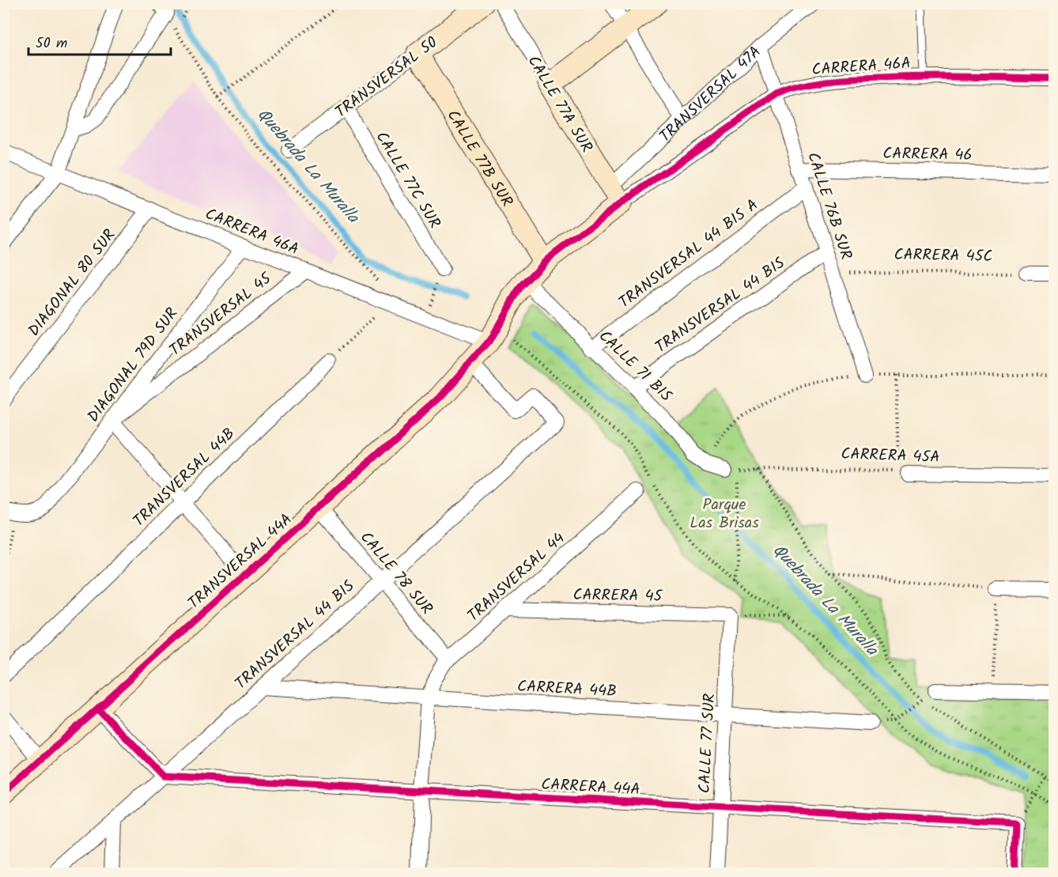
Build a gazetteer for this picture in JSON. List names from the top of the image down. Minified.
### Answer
{"streets":{"street":["CARRERA 46A","TRANSVERSAL 50","TRANSVERSAL 47A","CALLE 77A SUR","CARRERA 46","CALLE 77B SUR","CALLE 77C SUR","CALLE 76B SUR","TRANSVERSAL 44 BIS A","DIAGONAL 80 SUR","TRANSVERSAL 44 BIS","TRANSVERSAL 45","DIAGONAL 79D SUR","CALLE 71 BIS","CARRERA 45A","TRANSVERSAL 44B","TRANSVERSAL 44A","CALLE 78 SUR","TRANSVERSAL 44","CARRERA 45","CARRERA 44B","CALLE 77 SUR","CARRERA 44A"],"path":["CARRERA 45C"]},"crossings":[["CARRERA 46A","TRANSVERSAL 47A"],["CARRERA 46A","CALLE 77A SUR"],["CARRERA 46A","CALLE 76B SUR"],["CARRERA 46A","DIAGONAL 80 SUR"],["CARRERA 46A","TRANSVERSAL 45"],["CARRERA 46A","DIAGONAL 79D SUR"],["CARRERA 46A","TRANSVERSAL 44A"],["TRANSVERSAL 50","CALLE 77B SUR"],["TRANSVERSAL 50","CALLE 77C SUR"],["TRANSVERSAL 47A","CALLE 77A SUR"],["TRANSVERSAL 47A","CALLE 77B SUR"],["TRANSVERSAL 47A","CALLE 76B SUR"],["TRANSVERSAL 47A","CALLE 71 BIS"],["TRANSVERSAL 47A","TRANSVERSAL 44A"],["CARRERA 46","CALLE 76B SUR"],["CALLE 76B SUR","TRANSVERSAL 44 BIS A"],["CALLE 76B SUR","CARRERA 45C"],["CALLE 76B SUR","TRANSVERSAL 44 BIS"],["TRANSVERSAL 44 BIS A","CALLE 71 BIS"],["TRANSVERSAL 44 BIS","CALLE 71 BIS"],["TRANSVERSAL 44 BIS","TRANSVERSAL 44A"],["TRANSVERSAL 44 BIS","CALLE 78 SUR"],["TRANSVERSAL 44 BIS","CARRERA 44B"],["TRANSVERSAL 44 BIS","CARRERA 44A"],["TRANSVERSAL 45","DIAGONAL 79D SUR"],["CALLE 71 BIS","CARRERA 45A"],["TRANSVERSAL 44A","CALLE 78 SUR"],["CALLE 78 SUR","TRANSVERSAL 44"],["TRANSVERSAL 44","CARRERA 45"],["TRANSVERSAL 44","CARRERA 44B"],["CARRERA 45","CALLE 77 SUR"],["CARRERA 44B","CALLE 77 SUR"],["CALLE 77 SUR","CARRERA 44A"]],"water":["Quebrada La Muralla"],"parks":["Parque Las Brisas"],"scale_bar":"50 m"}
